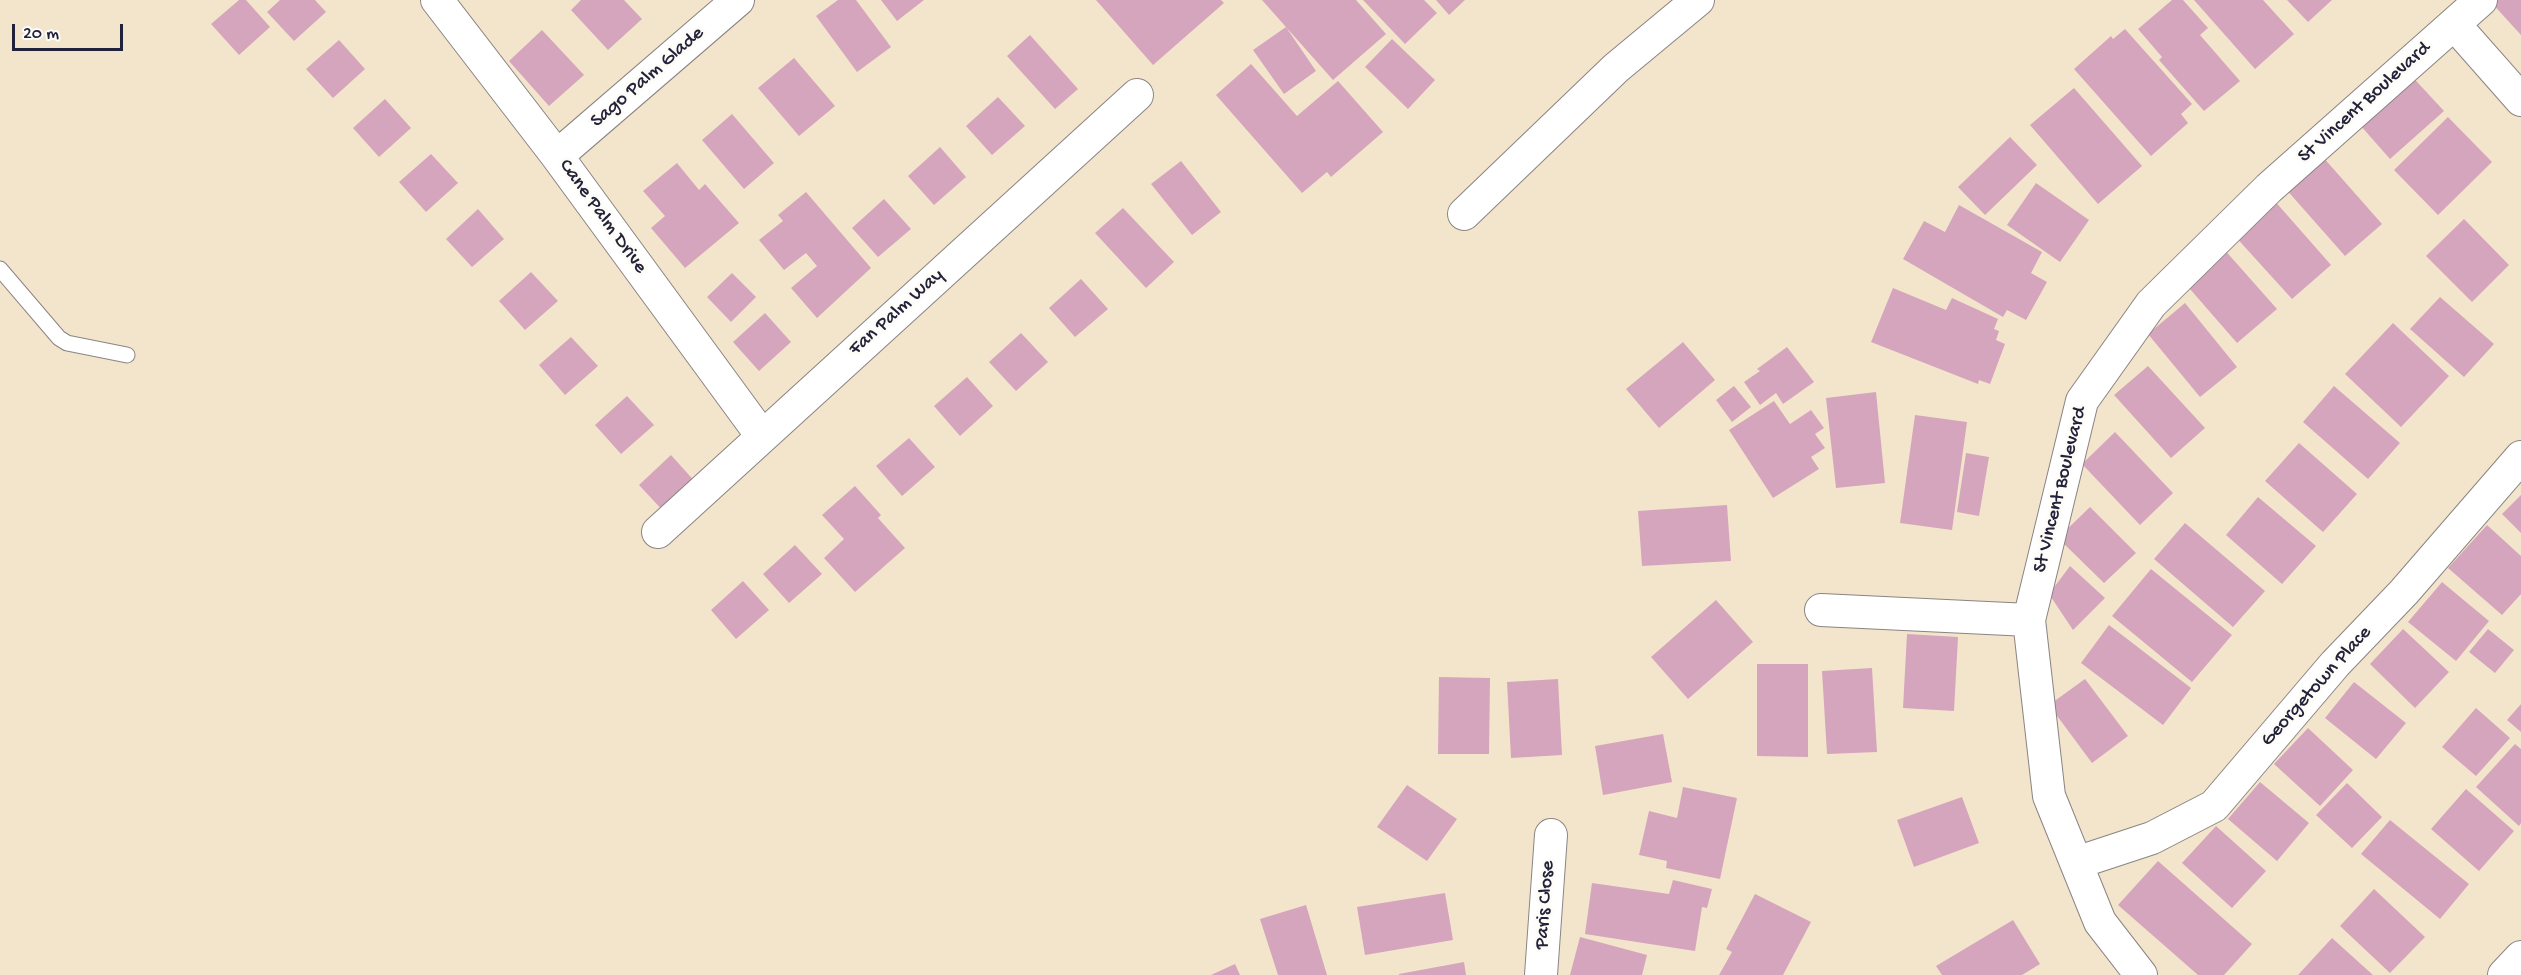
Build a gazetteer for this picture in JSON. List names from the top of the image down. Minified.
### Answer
{"streets":{"street":["Sago Palm Glade","St Vincent Boulevard","Cane Palm Drive","Fan Palm Way","Georgetown Place","Paris Close"]},"crossings":[["Sago Palm Glade","Cane Palm Drive"],["St Vincent Boulevard","Georgetown Place"],["Cane Palm Drive","Fan Palm Way"]],"scale_bar":"20 m"}
